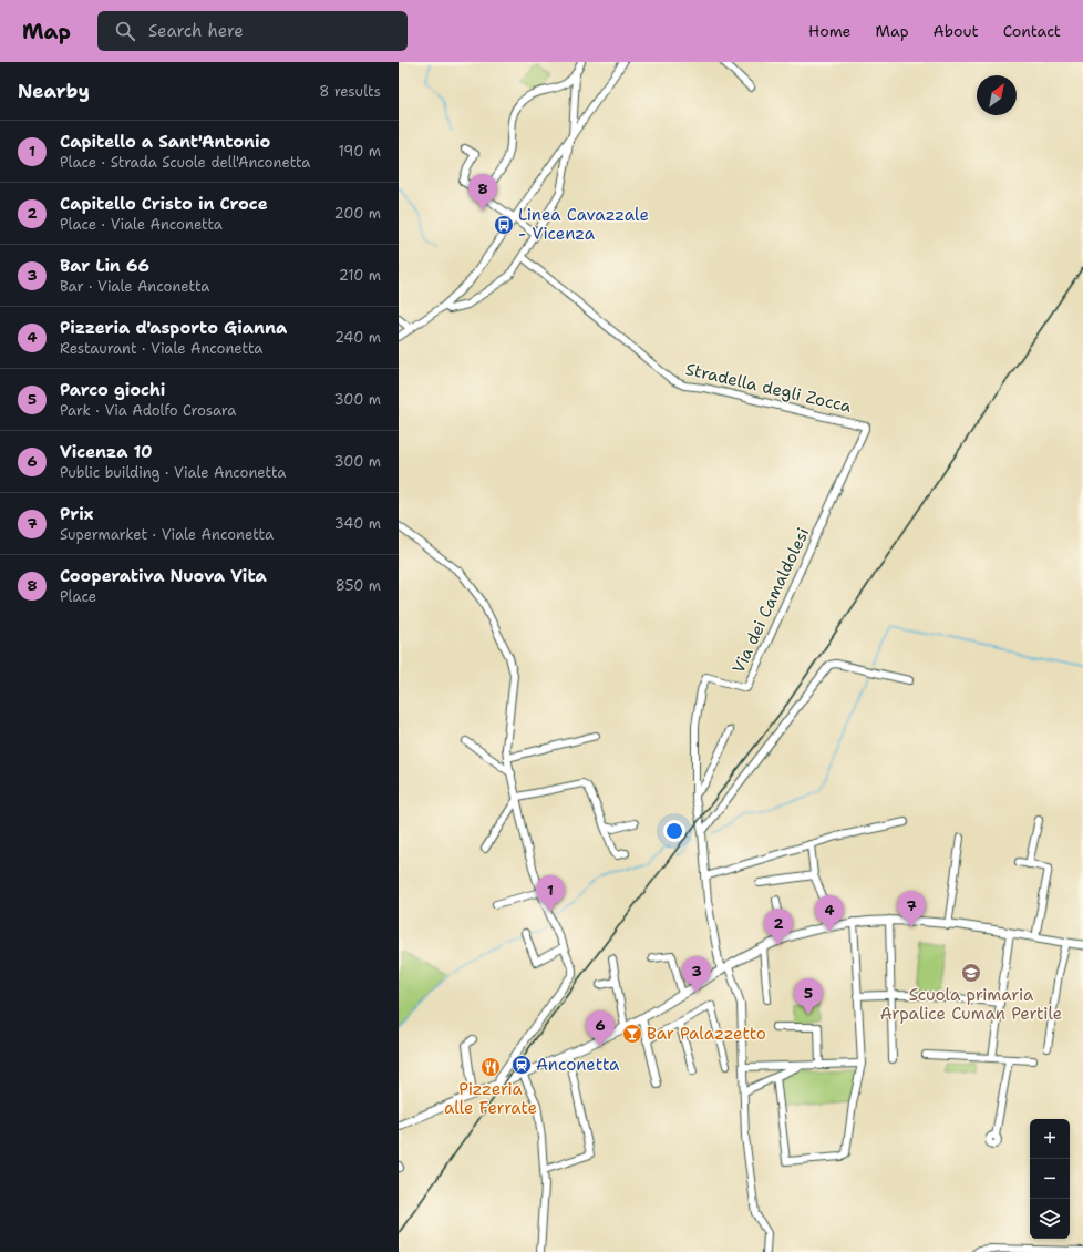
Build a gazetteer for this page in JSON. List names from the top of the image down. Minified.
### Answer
{"streets":{"street":["Stradella degli Zocca","Via dei Camaldolesi"]},"crossings":[["Stradella degli Zocca","Via dei Camaldolesi"]],"places":{"bus stop":["Linea Cavazzale - Vicenza"],"school or university":["Scuola primaria Arpalice Cuman Pertile"],"bar":["Bar Palazzetto"],"station":["Anconetta"],"restaurant":["Pizzeria alle Ferrate"]},"north":"top right","page":{"header":"Map","search":"Search here","nav":["Home","Map","About","Contact"],"heading":["Nearby","8 results"],"list":[{"mark":"1","name":"Capitello a Sant'Antonio","note":"Place · Strada Scuole dell'Anconetta","value":"190 m"},{"mark":"2","name":"Capitello Cristo in Croce","note":"Place · Viale Anconetta","value":"200 m"},{"mark":"3","name":"Bar Lin 66","note":"Bar · Viale Anconetta","value":"210 m"},{"mark":"4","name":"Pizzeria d'asporto Gianna","note":"Restaurant · Viale Anconetta","value":"240 m"},{"mark":"5","name":"Parco giochi","note":"Park · Via Adolfo Crosara","value":"300 m"},{"mark":"6","name":"Vicenza 10","note":"Public building · Viale Anconetta","value":"300 m"},{"mark":"7","name":"Prix","note":"Supermarket · Viale Anconetta","value":"340 m"},{"mark":"8","name":"Cooperativa Nuova Vita","note":"Place","value":"850 m"}],"pins":["8","1","7","4","2","3","5","6"],"map_buttons":["+","−"]}}
